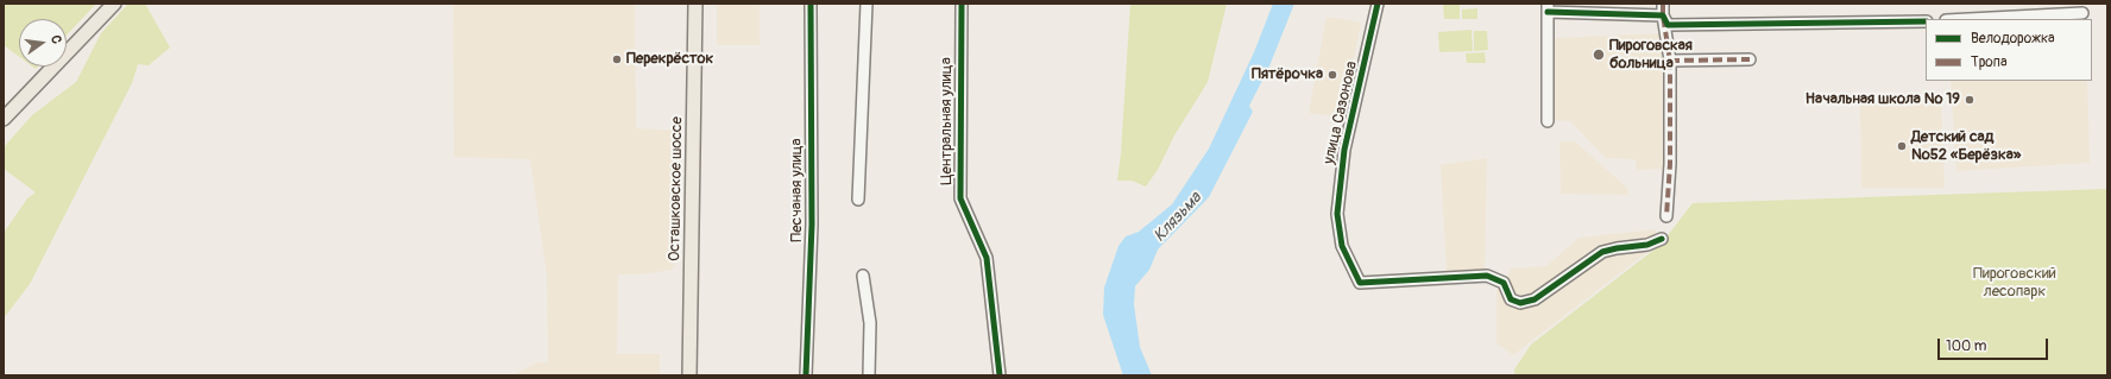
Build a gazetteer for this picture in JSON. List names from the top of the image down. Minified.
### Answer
{"streets":{"main road":["Осташковское шоссе"],"street":["улица Сазонова","Центральная улица","Песчаная улица"]},"water":["Клязьма"],"parks":["Пироговский лесопарк"],"places":["Пироговская больница","Перекрёсток","Пятёрочка","Начальная школа № 19","Детский сад №52 «Берёзка»"],"legend":["Велодорожка","Тропа"],"scale_bar":"100 m","north":"right"}
